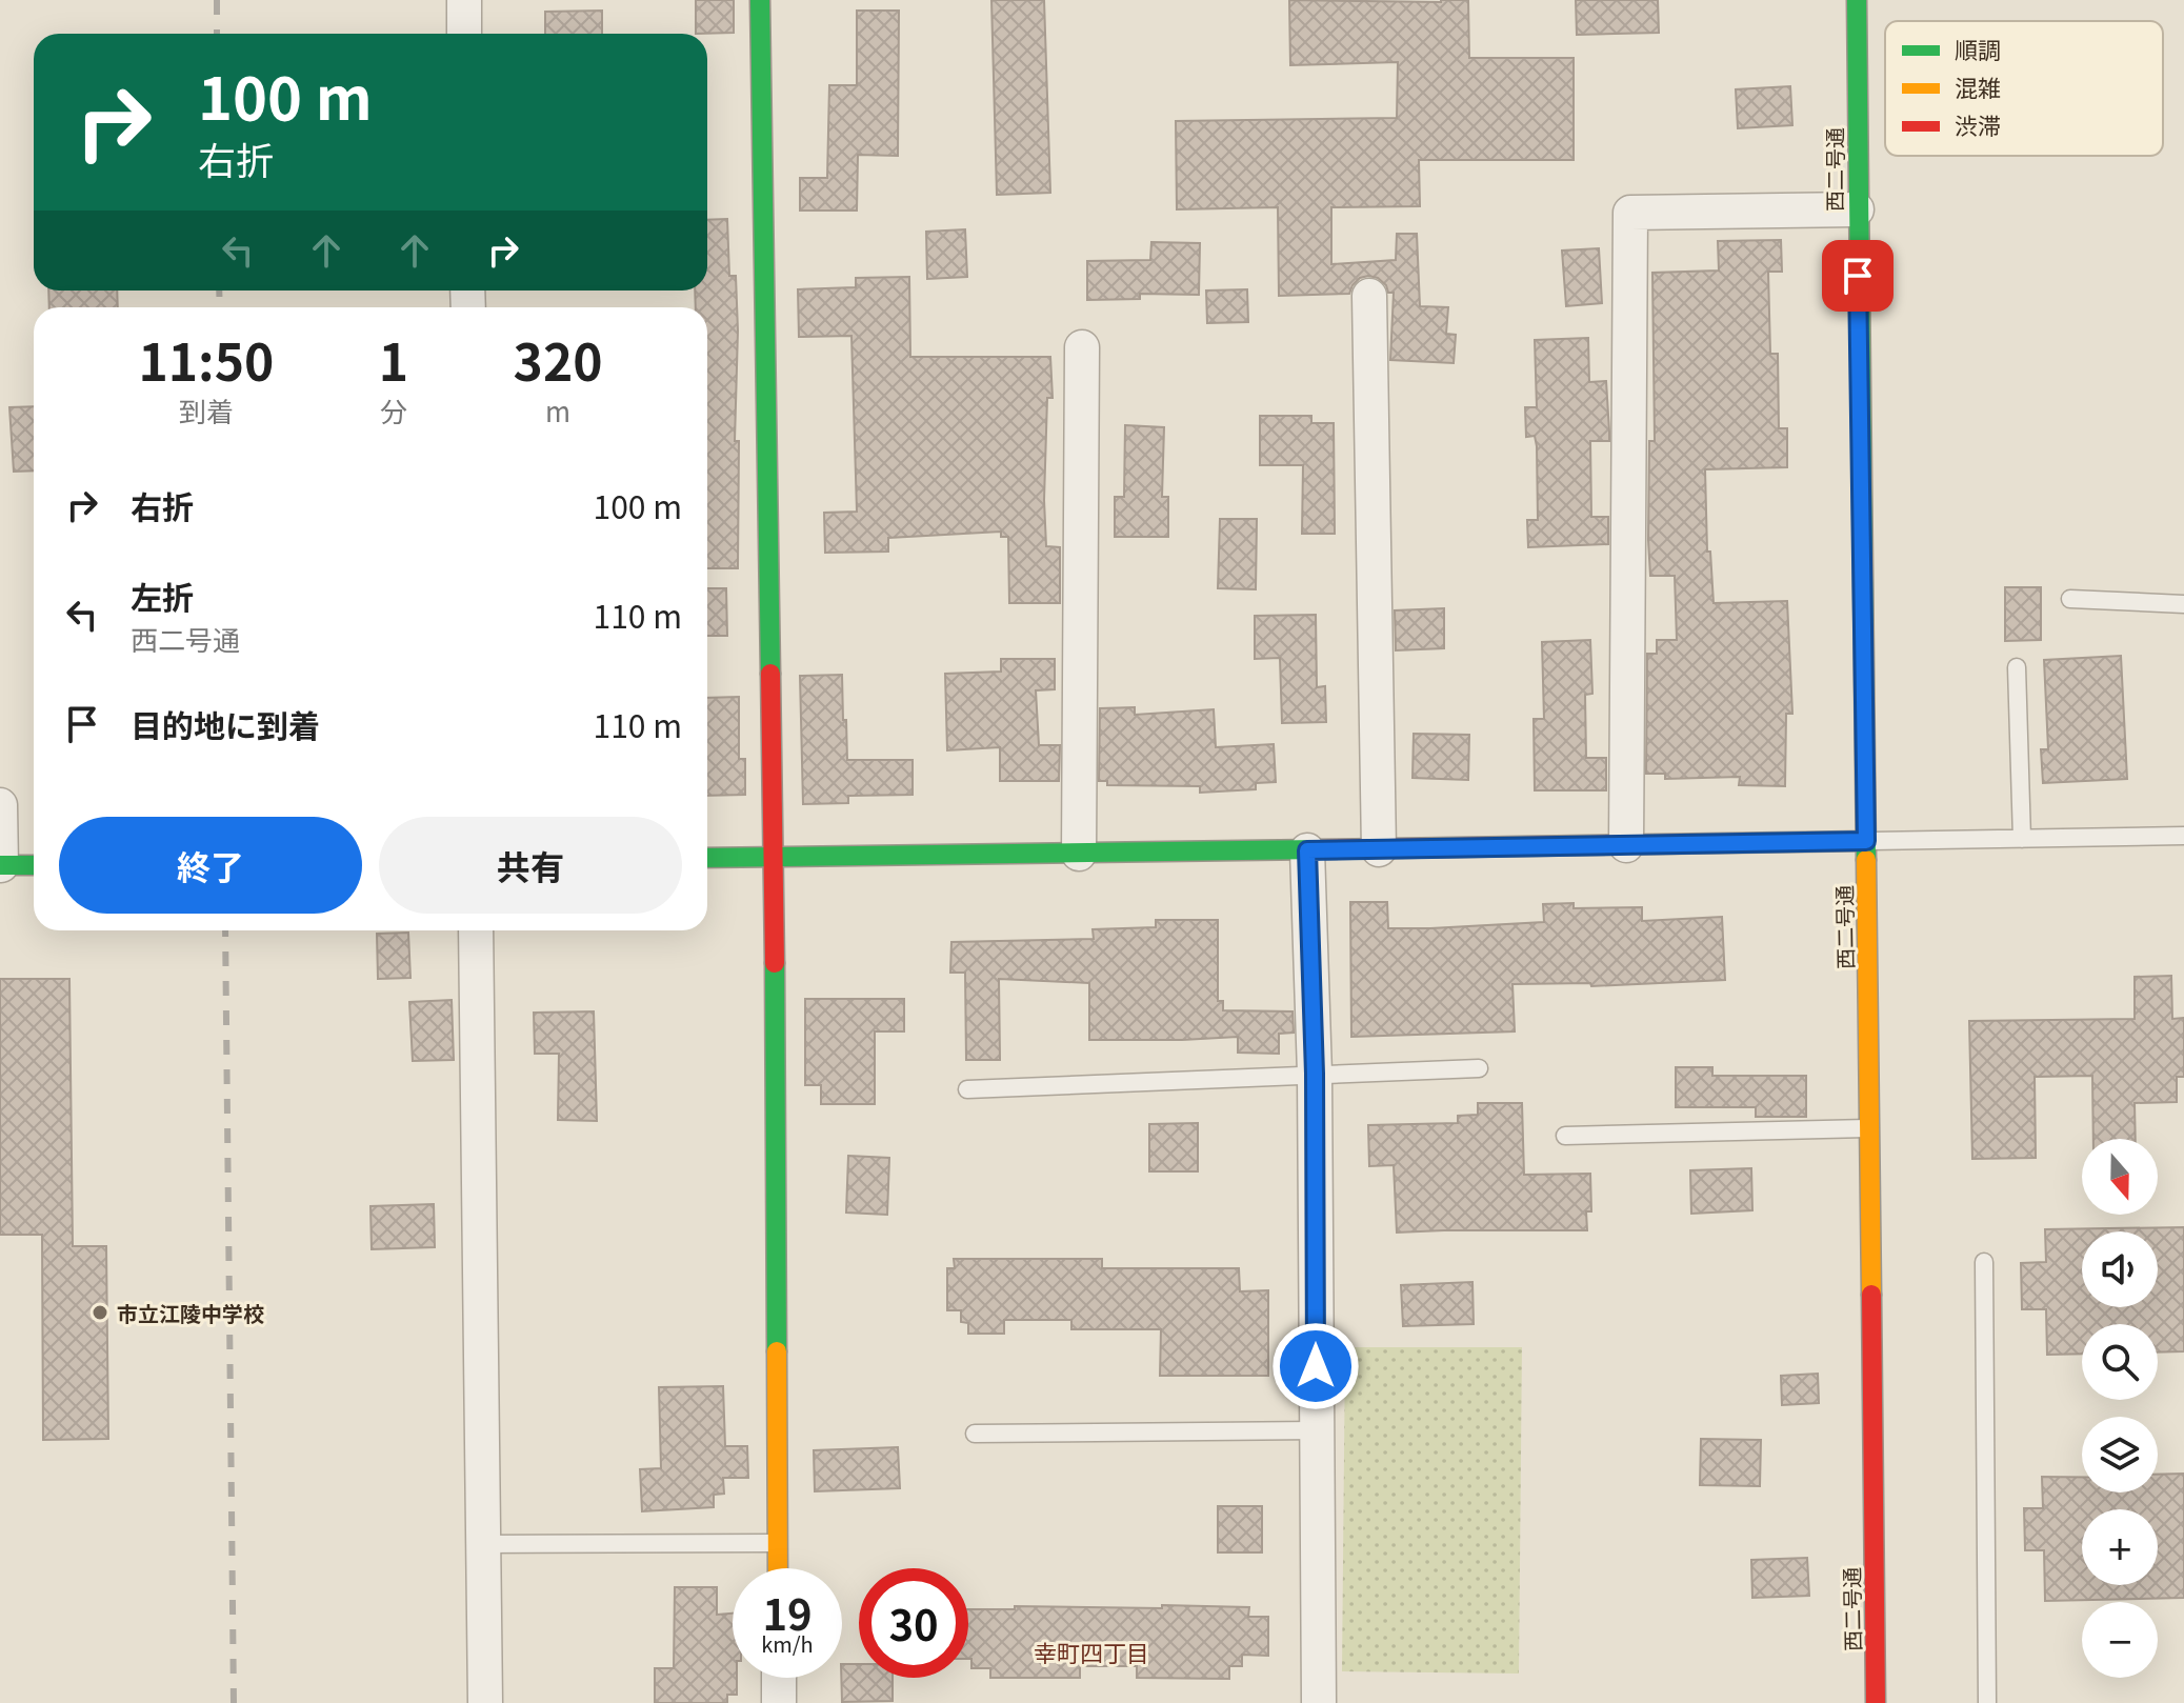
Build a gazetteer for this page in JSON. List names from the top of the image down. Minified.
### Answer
{"streets":{"street":["西二号通"]},"districts":["幸町四丁目"],"places":["市立江陵中学校"],"legend":["順調","混雑","渋滞"],"north":"bottom","page":{"turn":["100 m","右折"],"eta":["11:50","到着","1","分","320","m"],"list":[{"name":"右折","value":"100 m"},{"name":"左折","note":"西二号通","value":"110 m"},{"name":"目的地に到着","value":"110 m"}],"buttons":["終了","共有"],"map_buttons":["+","−"],"speed":"19 km/h","limit":"30"}}
